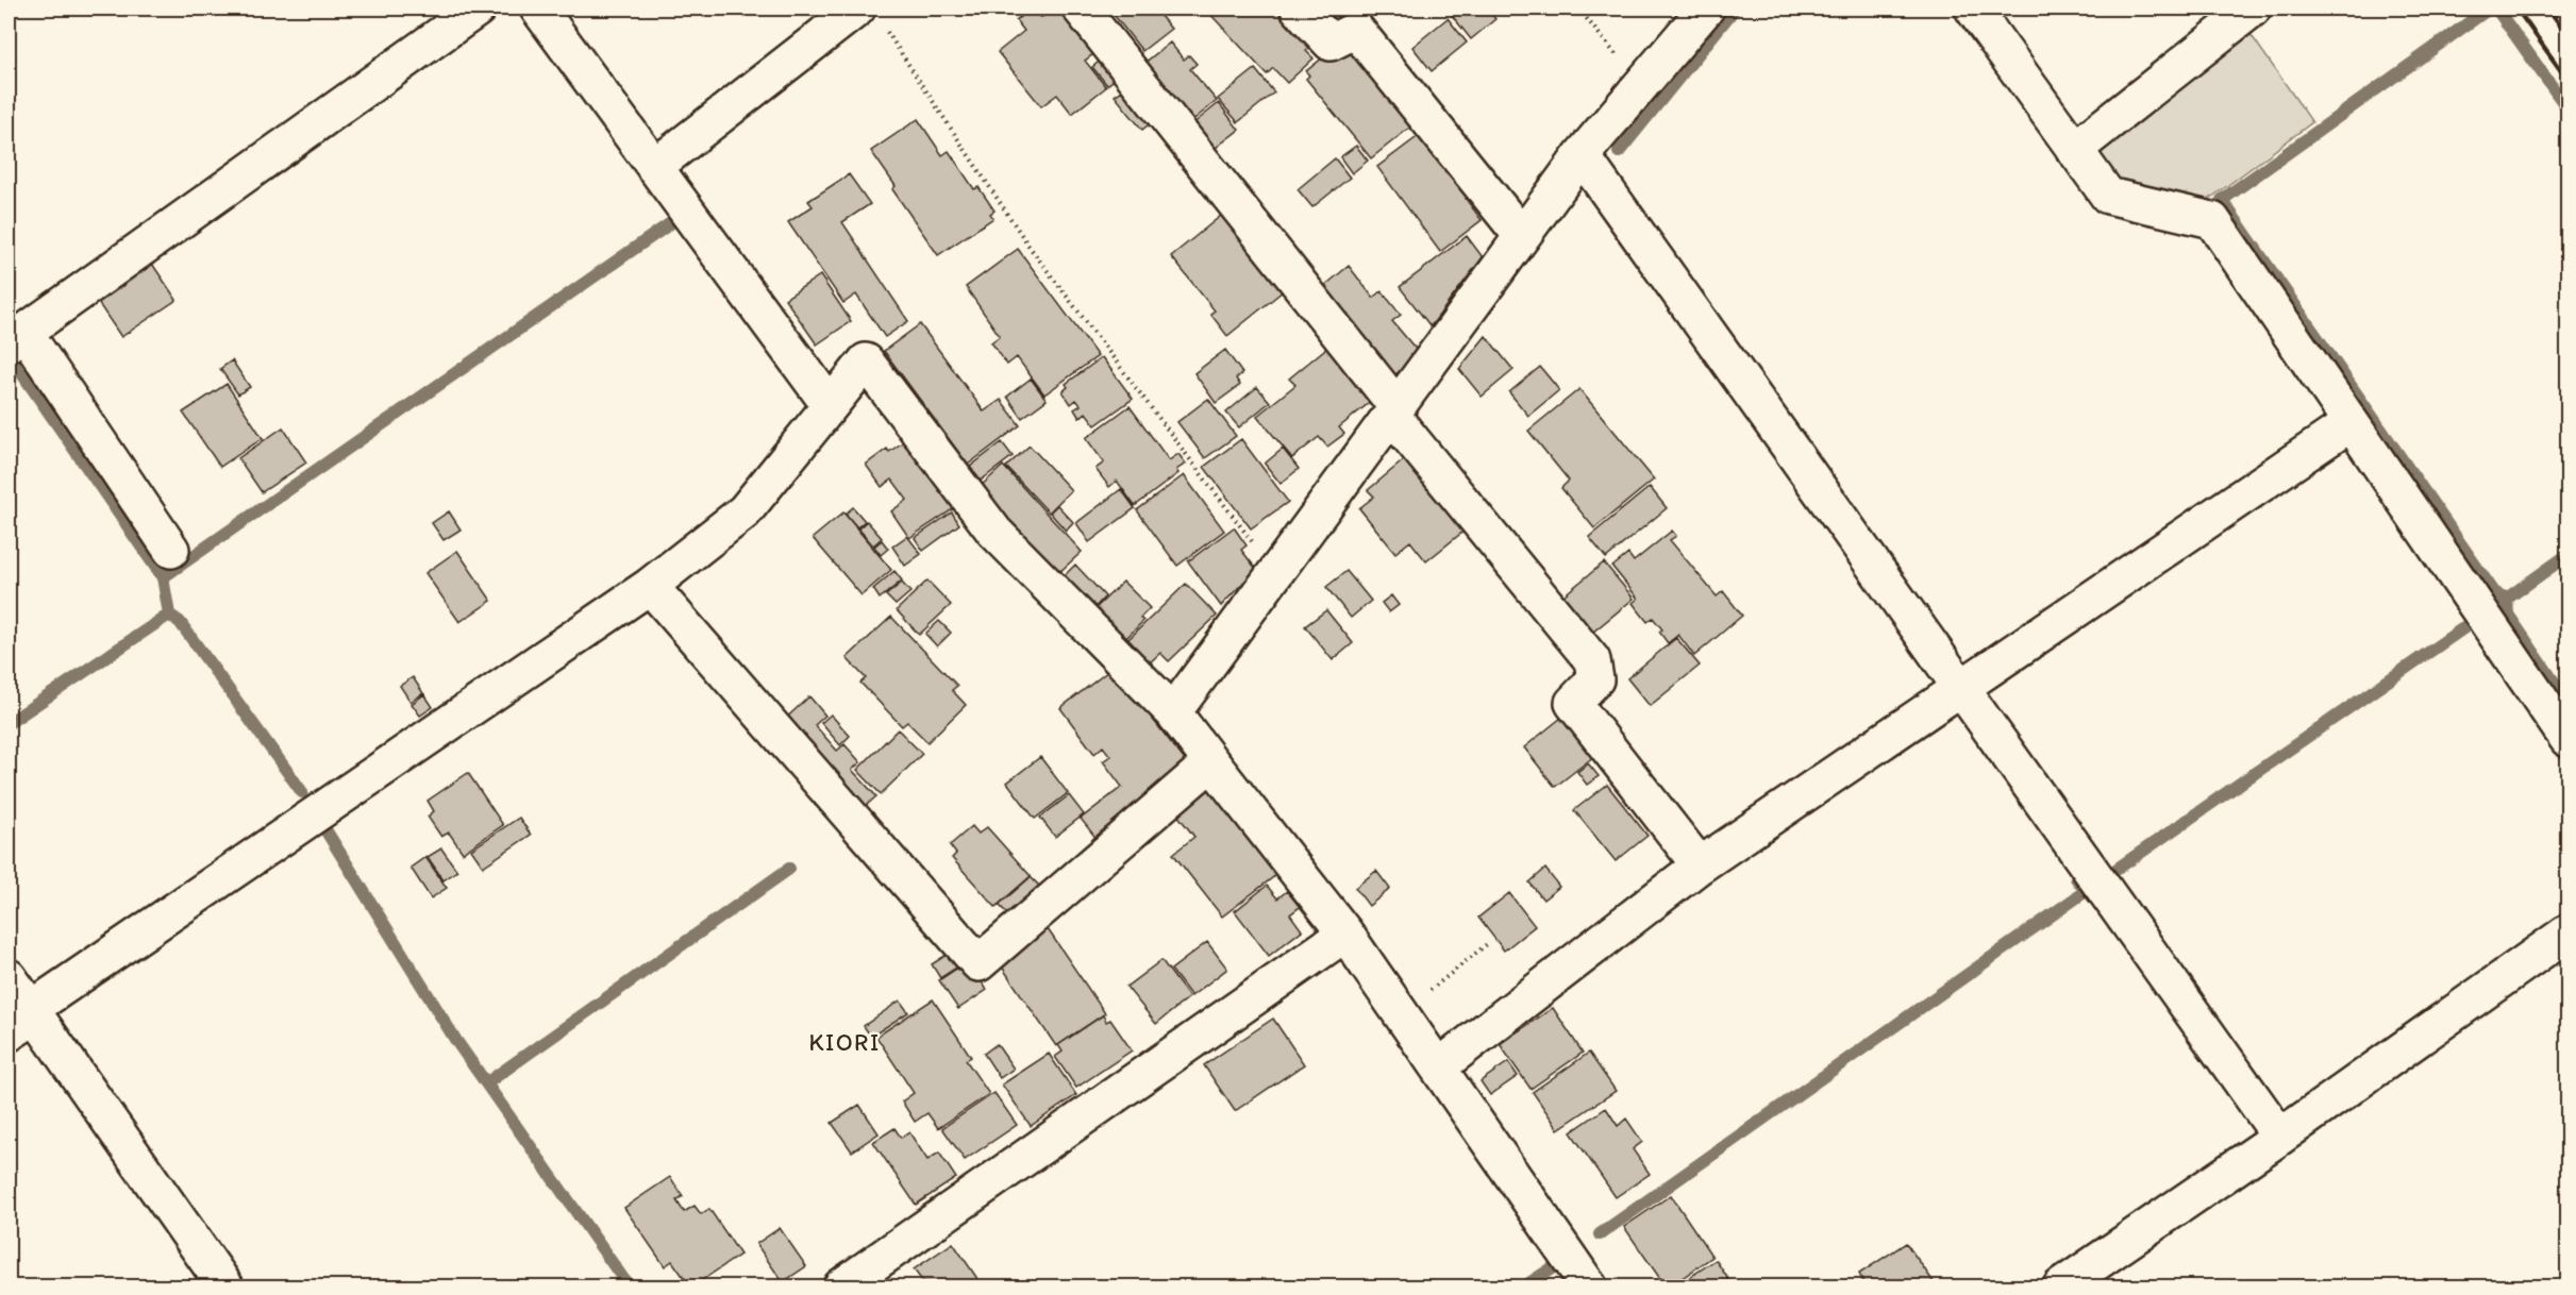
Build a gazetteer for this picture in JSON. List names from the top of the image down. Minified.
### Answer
{"districts":["KIORI"]}
